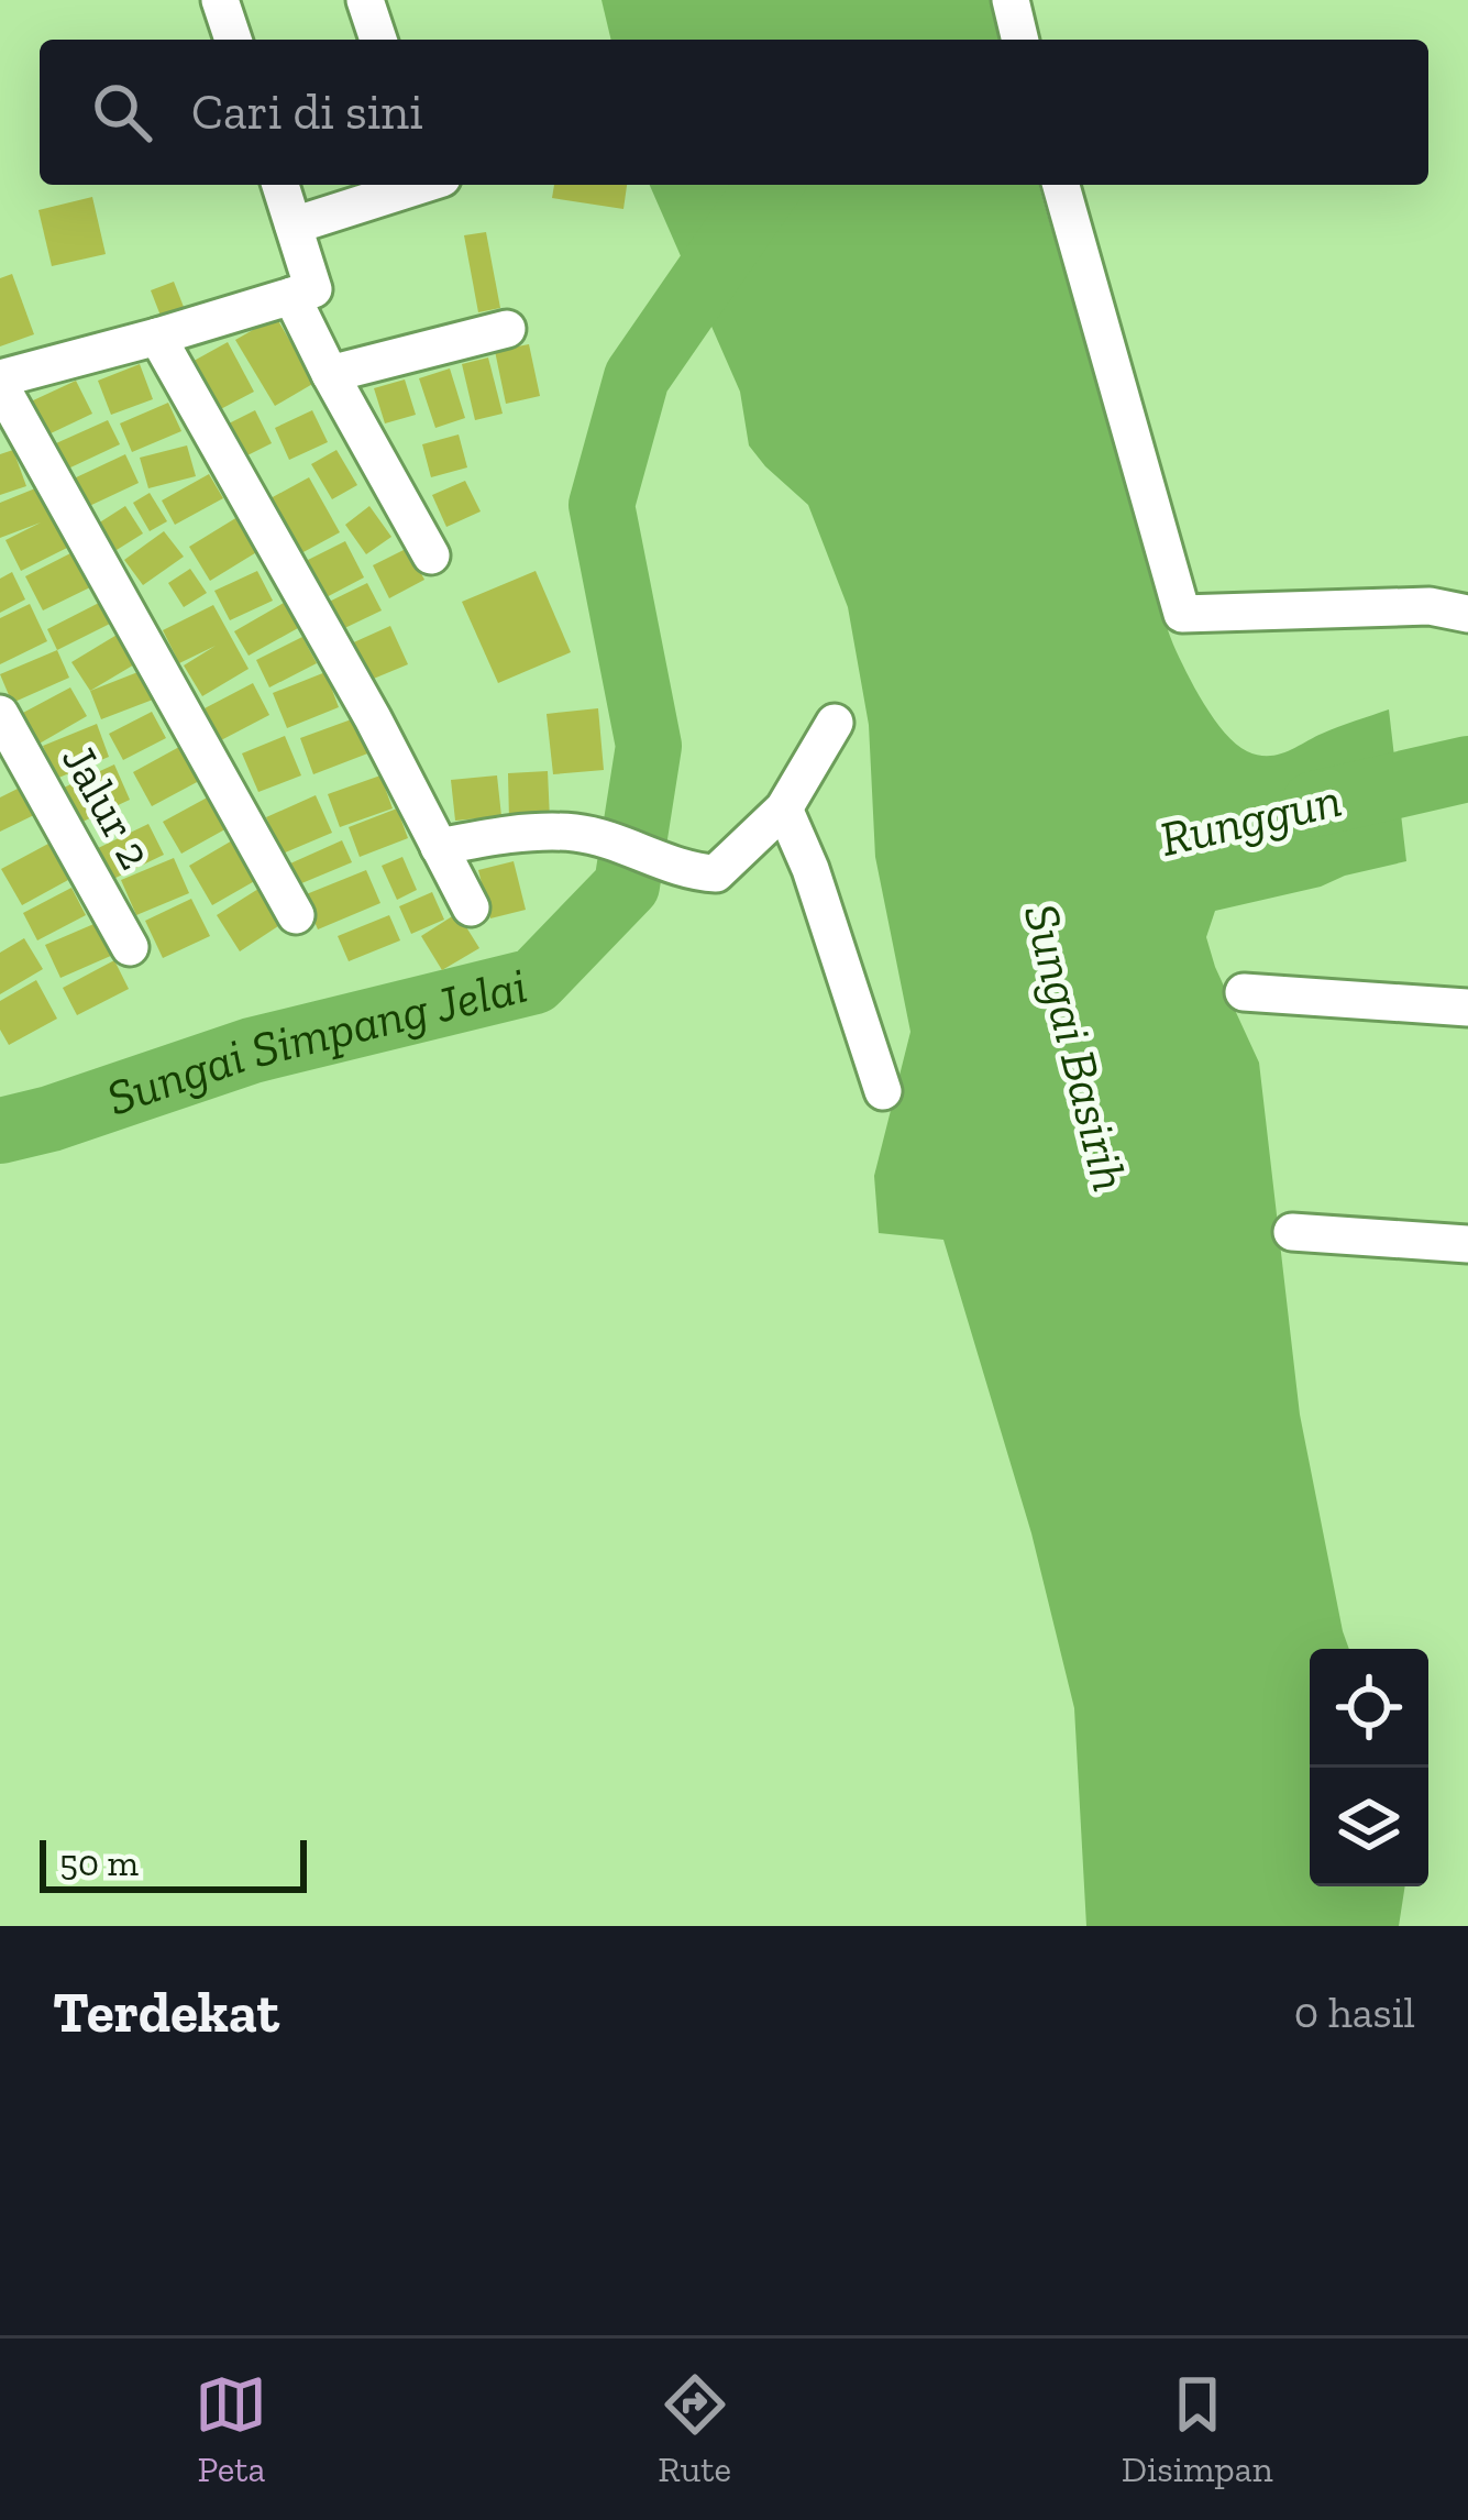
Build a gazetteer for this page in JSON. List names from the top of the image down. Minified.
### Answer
{"streets":{"street":["Jalur 2"]},"water":["Runggun","Sungai Simpang Jelai","Sungai Basirih"],"scale_bar":"50 m","page":{"search":"Cari di sini","scale":"50 m","heading":["Terdekat","0 hasil"],"nav":["Peta","Rute","Disimpan"]}}
